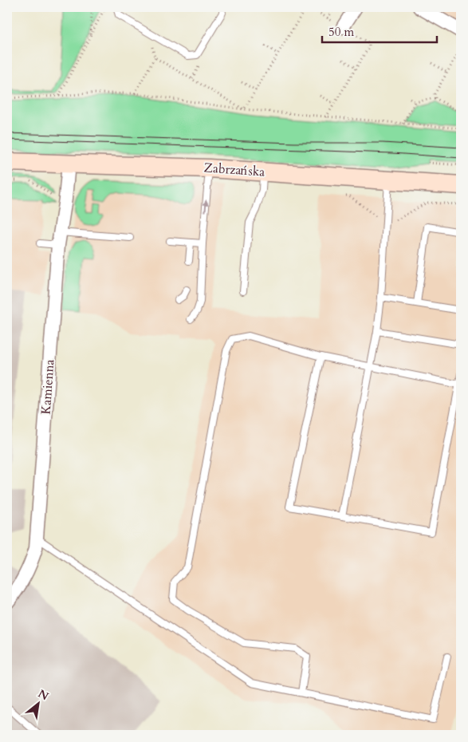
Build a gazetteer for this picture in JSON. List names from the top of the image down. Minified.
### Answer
{"streets":{"main road":["Zabrzańska"],"street":["Kamienna"]},"crossings":[["Zabrzańska","Kamienna"]],"scale_bar":"50 m","north":"top right"}
